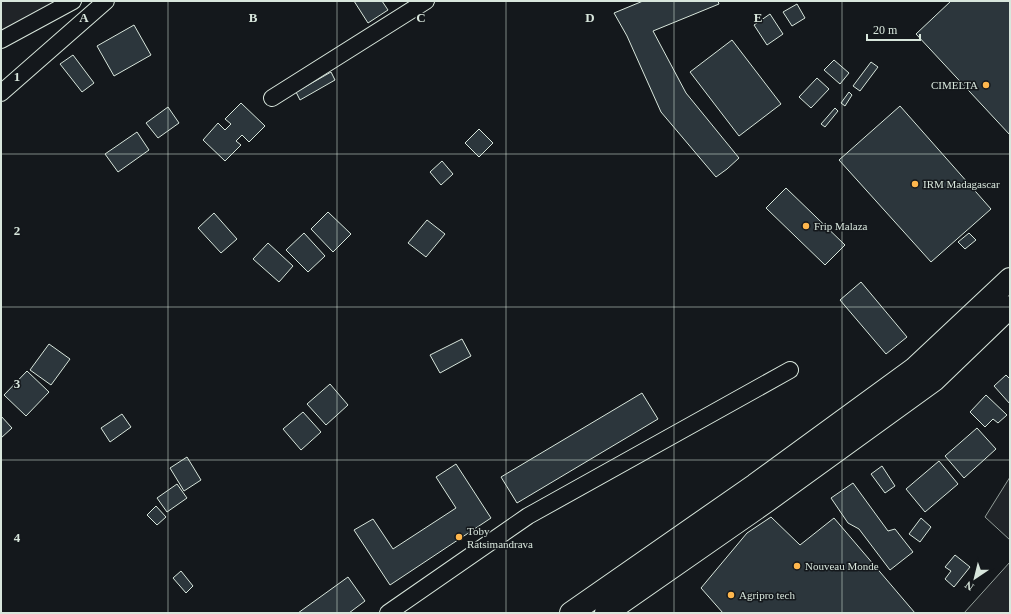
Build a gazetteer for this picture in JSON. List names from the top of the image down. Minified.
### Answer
{"places":["CIMELTA","IRM Madagascar","Frip Malaza","Toby Ratsimandrava","Nouveau Monde","Agripro tech"],"scale_bar":"20 m","north":"bottom left","grid":{"columns":["A","B","C","D","E"],"rows":["1","2","3","4"]}}
